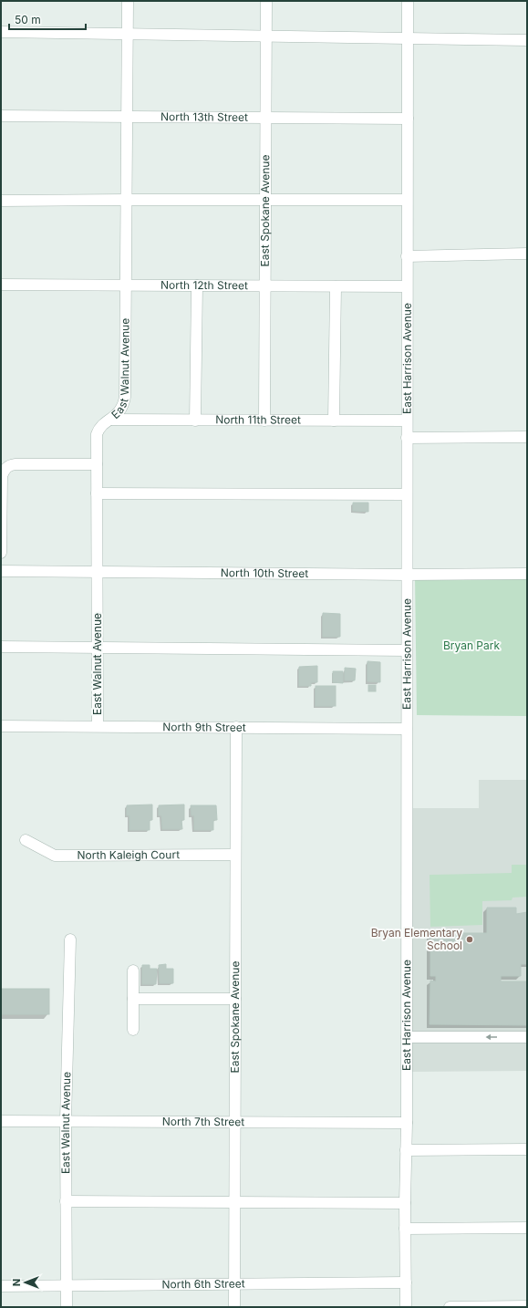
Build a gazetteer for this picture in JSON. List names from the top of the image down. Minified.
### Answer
{"streets":{"street":["North 13th Street","East Spokane Avenue","North 12th Street","East Harrison Avenue","East Walnut Avenue","North 11th Street","North 10th Street","North 9th Street","North Kaleigh Court","North 7th Street","North 6th Street"]},"crossings":[["North 13th Street","East Spokane Avenue"],["North 13th Street","East Harrison Avenue"],["North 13th Street","East Walnut Avenue"],["East Spokane Avenue","North 12th Street"],["East Spokane Avenue","North 11th Street"],["East Spokane Avenue","North 9th Street"],["East Spokane Avenue","North Kaleigh Court"],["East Spokane Avenue","North 7th Street"],["East Spokane Avenue","North 6th Street"],["North 12th Street","East Harrison Avenue"],["North 12th Street","East Walnut Avenue"],["East Harrison Avenue","North 11th Street"],["East Harrison Avenue","North 10th Street"],["East Harrison Avenue","North 9th Street"],["East Harrison Avenue","North 7th Street"],["East Harrison Avenue","North 6th Street"],["East Walnut Avenue","North 11th Street"],["East Walnut Avenue","North 10th Street"],["East Walnut Avenue","North 9th Street"],["East Walnut Avenue","North 7th Street"],["East Walnut Avenue","North 6th Street"]],"parks":["Bryan Park"],"places":["Bryan Elementary School"],"scale_bar":"50 m","north":"left"}
